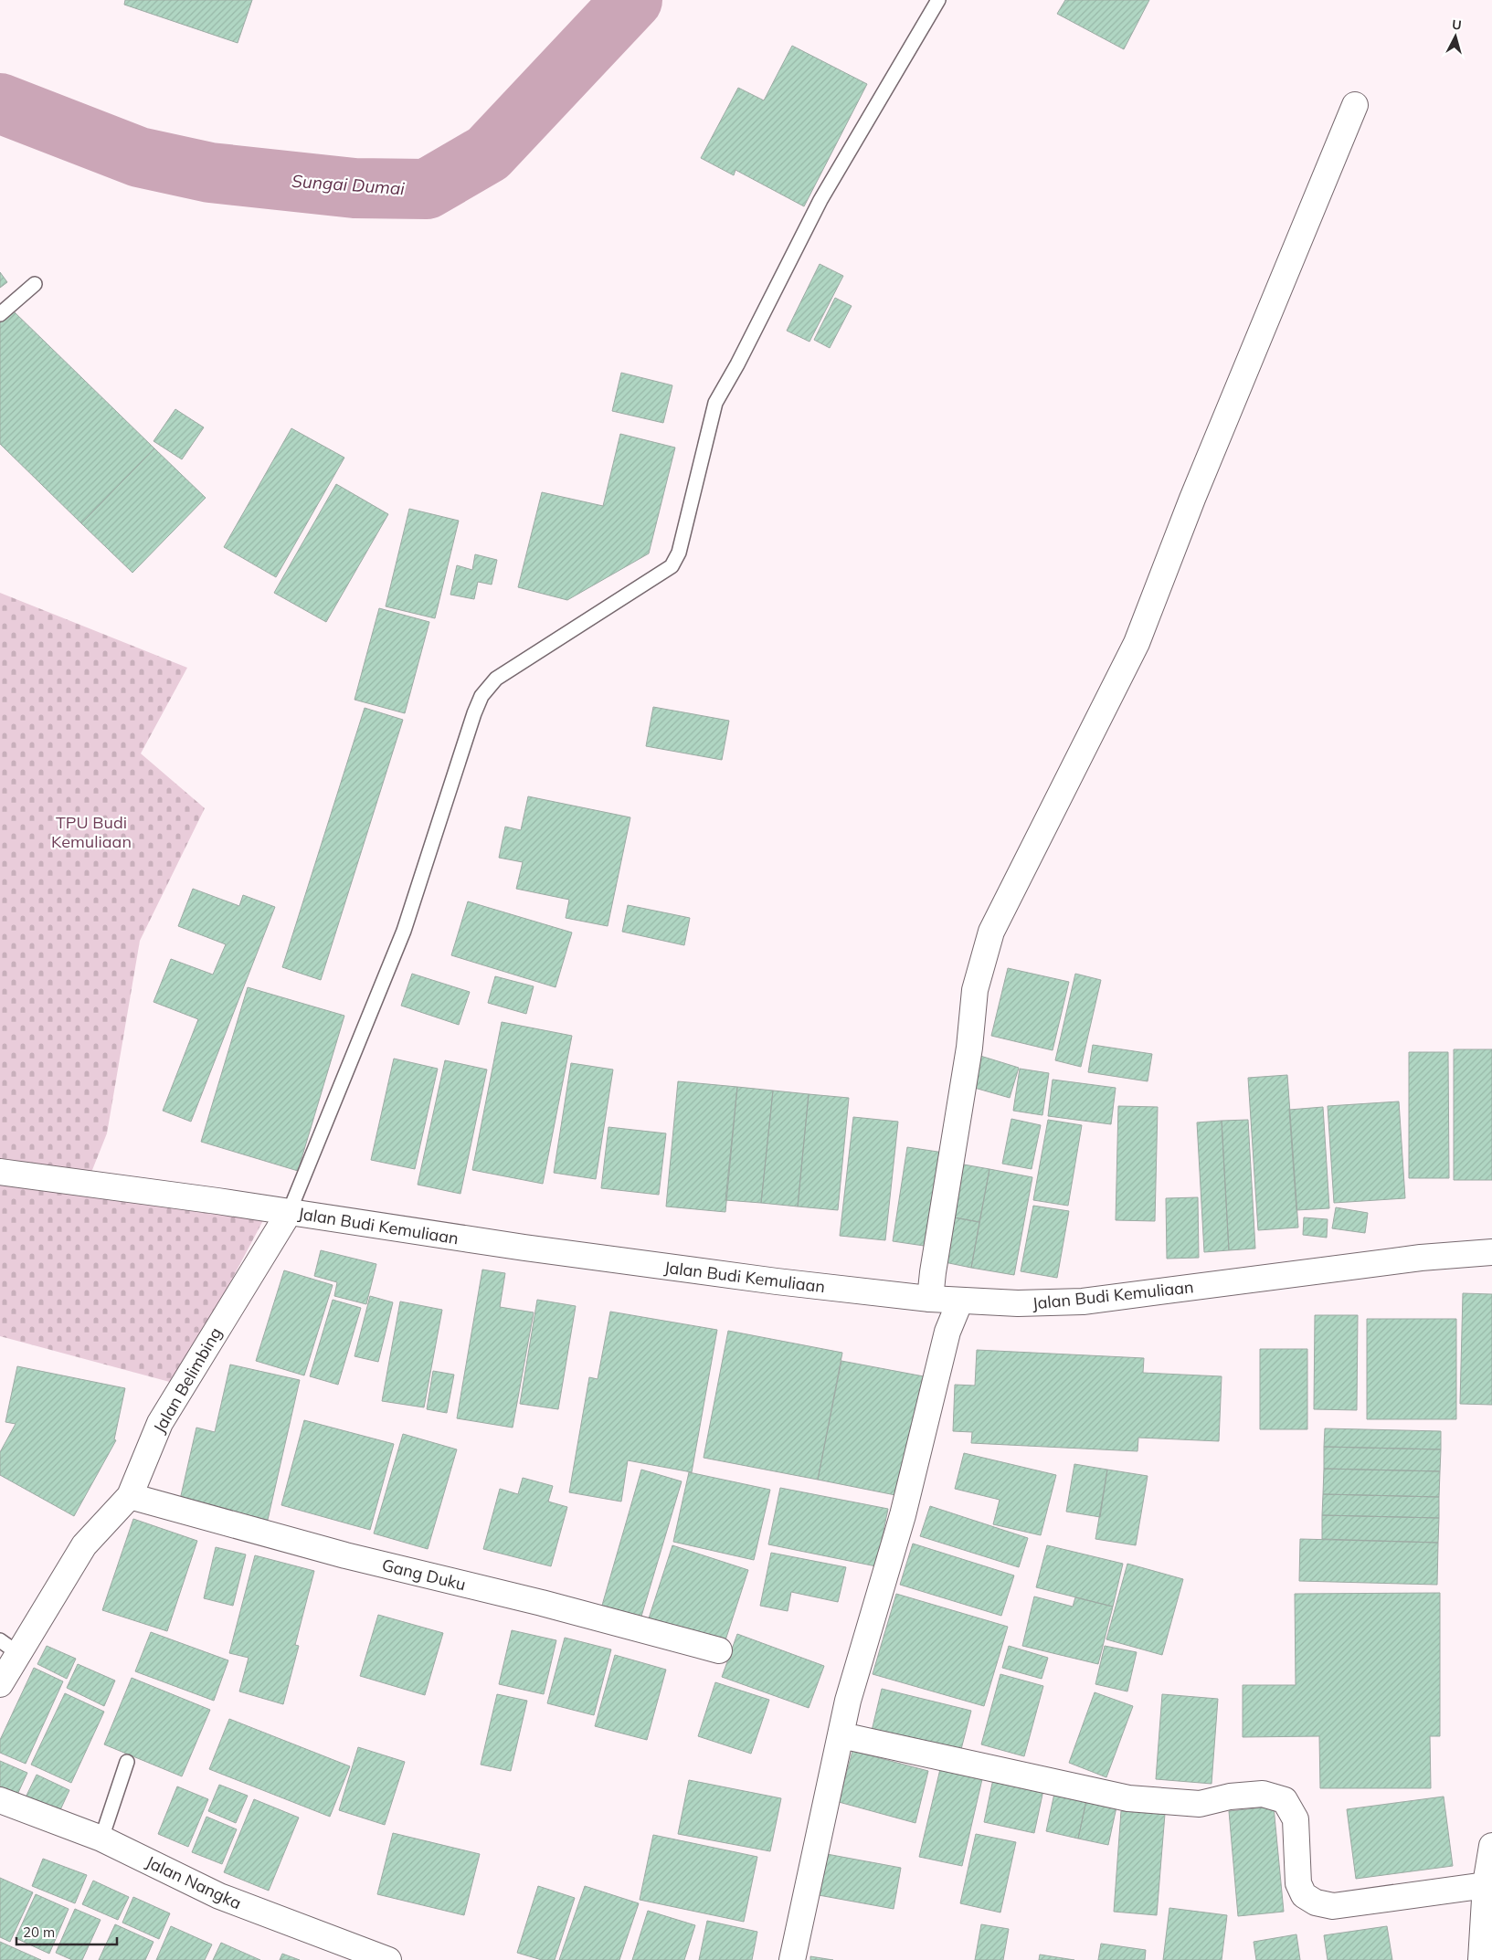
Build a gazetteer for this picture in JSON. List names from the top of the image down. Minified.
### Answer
{"streets":{"street":["Jalan Budi Kemuliaan","Jalan Belimbing","Gang Duku","Jalan Nangka"]},"crossings":[["Jalan Budi Kemuliaan","Jalan Belimbing"],["Jalan Belimbing","Gang Duku"]],"water":["Sungai Dumai"],"parks":["TPU Budi Kemuliaan"],"scale_bar":"20 m","north":"top"}
